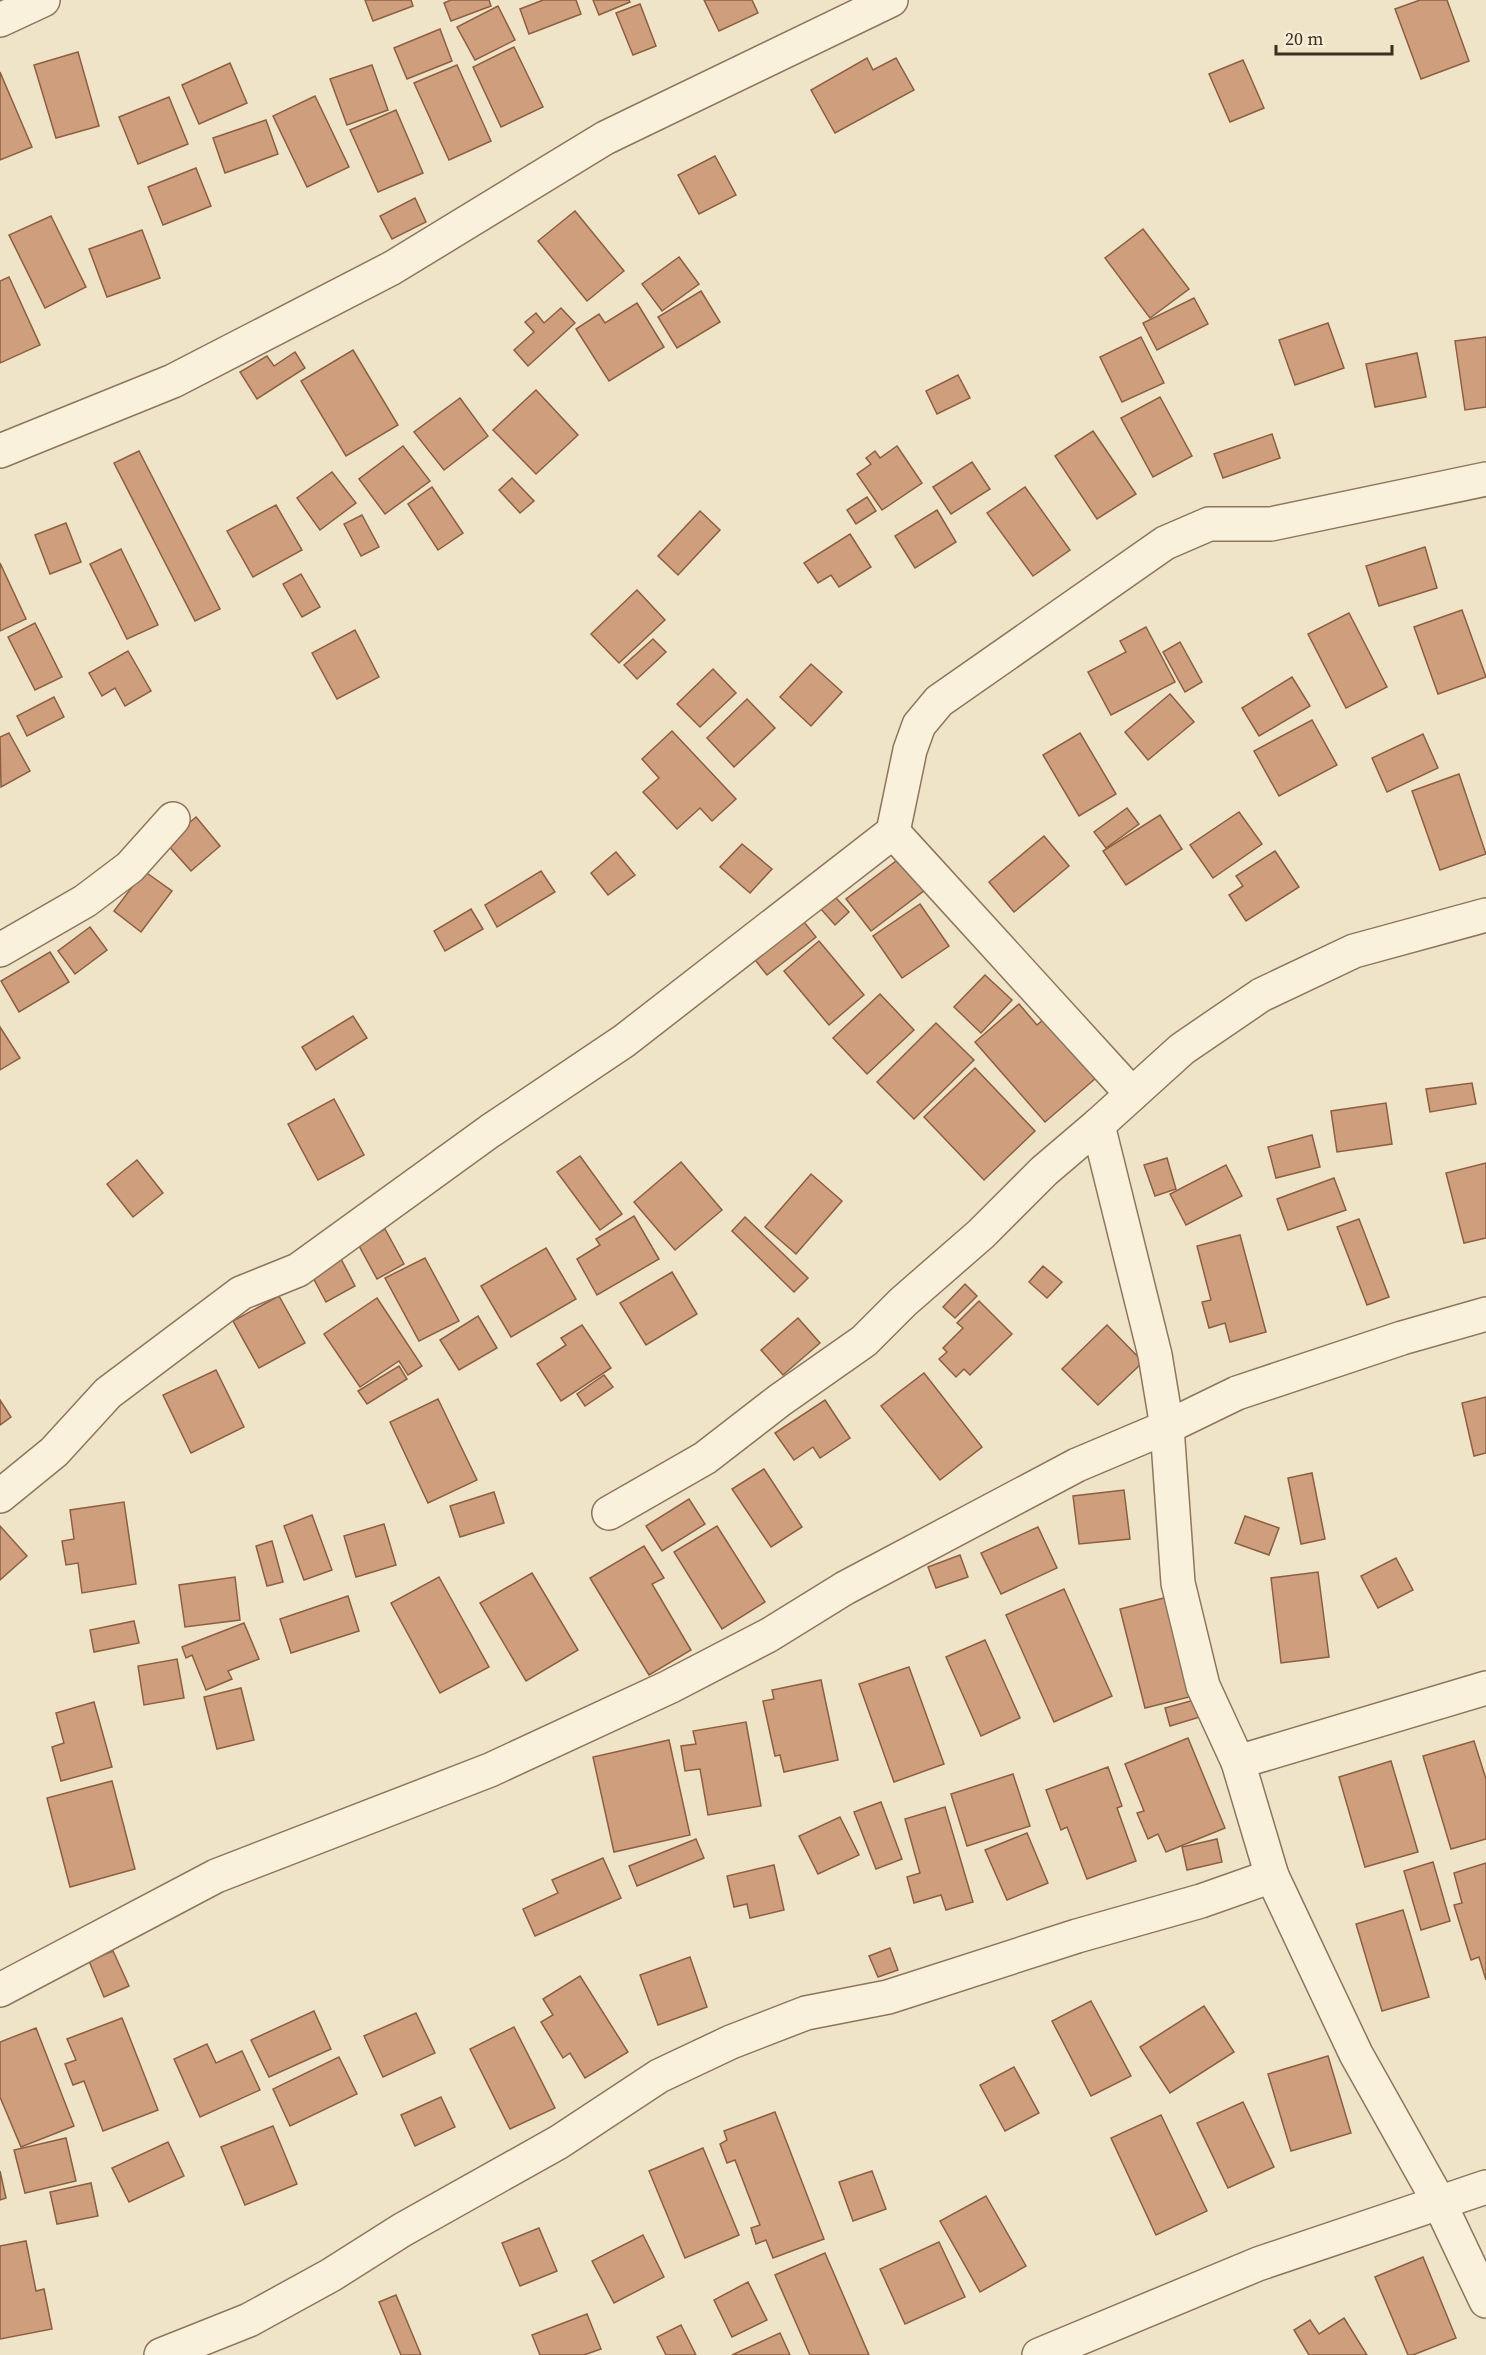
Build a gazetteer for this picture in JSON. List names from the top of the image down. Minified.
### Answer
{"scale_bar":"20 m"}
